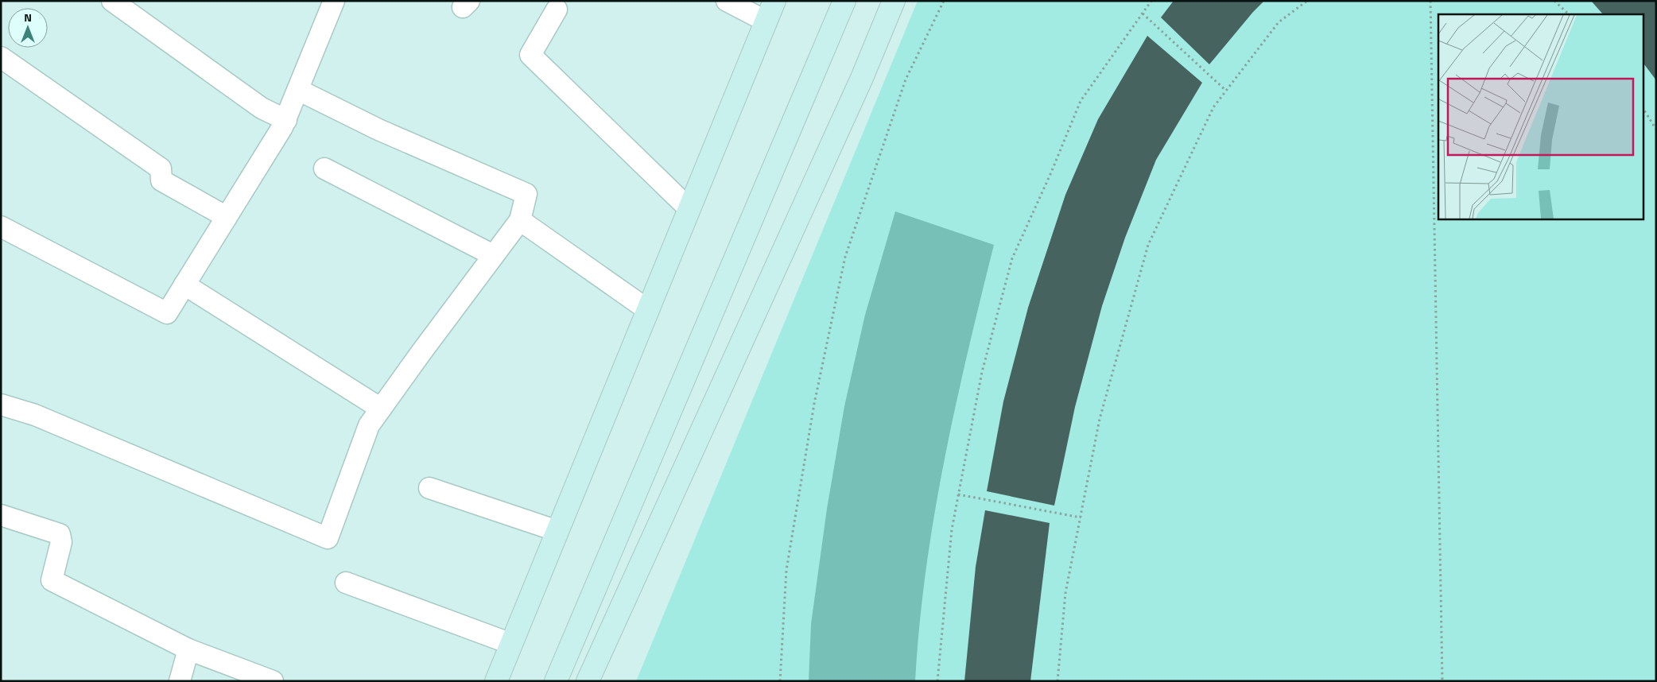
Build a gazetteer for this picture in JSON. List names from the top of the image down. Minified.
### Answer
{"north":"top"}
